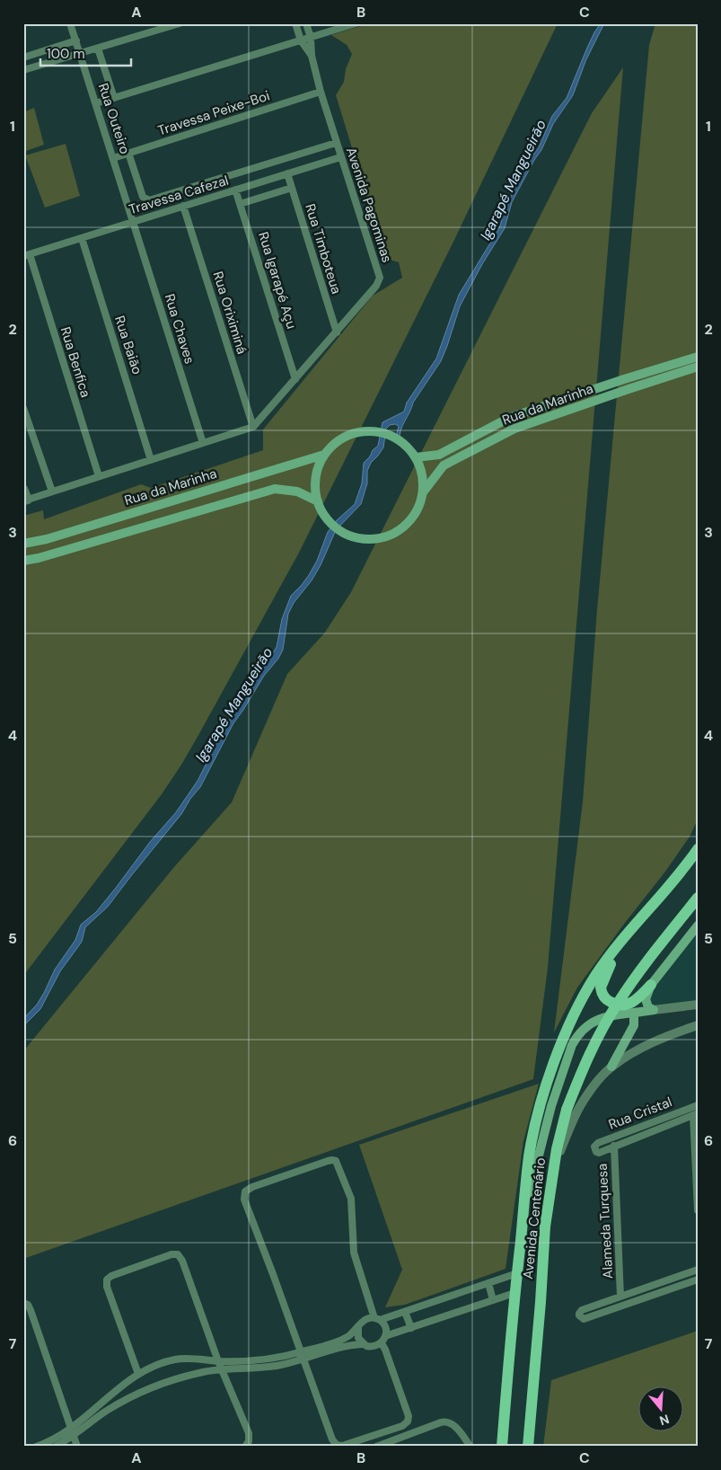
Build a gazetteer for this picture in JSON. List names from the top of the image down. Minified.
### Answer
{"streets":{"main road":["Rua da Marinha","Avenida Centenário"],"street":["Travessa Peixe-Boi","Rua Outeiro","Travessa Cafezal","Avenida Pagominas","Rua Timboteua","Rua Igarapé Açu","Rua Oriximiná","Rua Chaves","Rua Baião","Rua Benfica","Rua Cristal","Alameda Turquesa"]},"crossings":[["Travessa Peixe-Boi","Rua Outeiro"],["Travessa Peixe-Boi","Travessa Cafezal"],["Travessa Peixe-Boi","Avenida Pagominas"],["Rua Outeiro","Travessa Cafezal"],["Rua Outeiro","Rua Chaves"],["Travessa Cafezal","Avenida Pagominas"],["Travessa Cafezal","Rua Timboteua"],["Travessa Cafezal","Rua Igarapé Açu"],["Travessa Cafezal","Rua Oriximiná"],["Travessa Cafezal","Rua Chaves"],["Travessa Cafezal","Rua Baião"],["Travessa Cafezal","Rua Benfica"],["Avenida Pagominas","Rua Timboteua"],["Avenida Pagominas","Rua Igarapé Açu"],["Avenida Pagominas","Rua Oriximiná"],["Rua Cristal","Alameda Turquesa"]],"water":["Igarapé Mangueirão"],"scale_bar":"100 m","north":"bottom","grid":{"columns":["A","B","C"],"rows":["1","2","3","4","5","6","7"]}}
